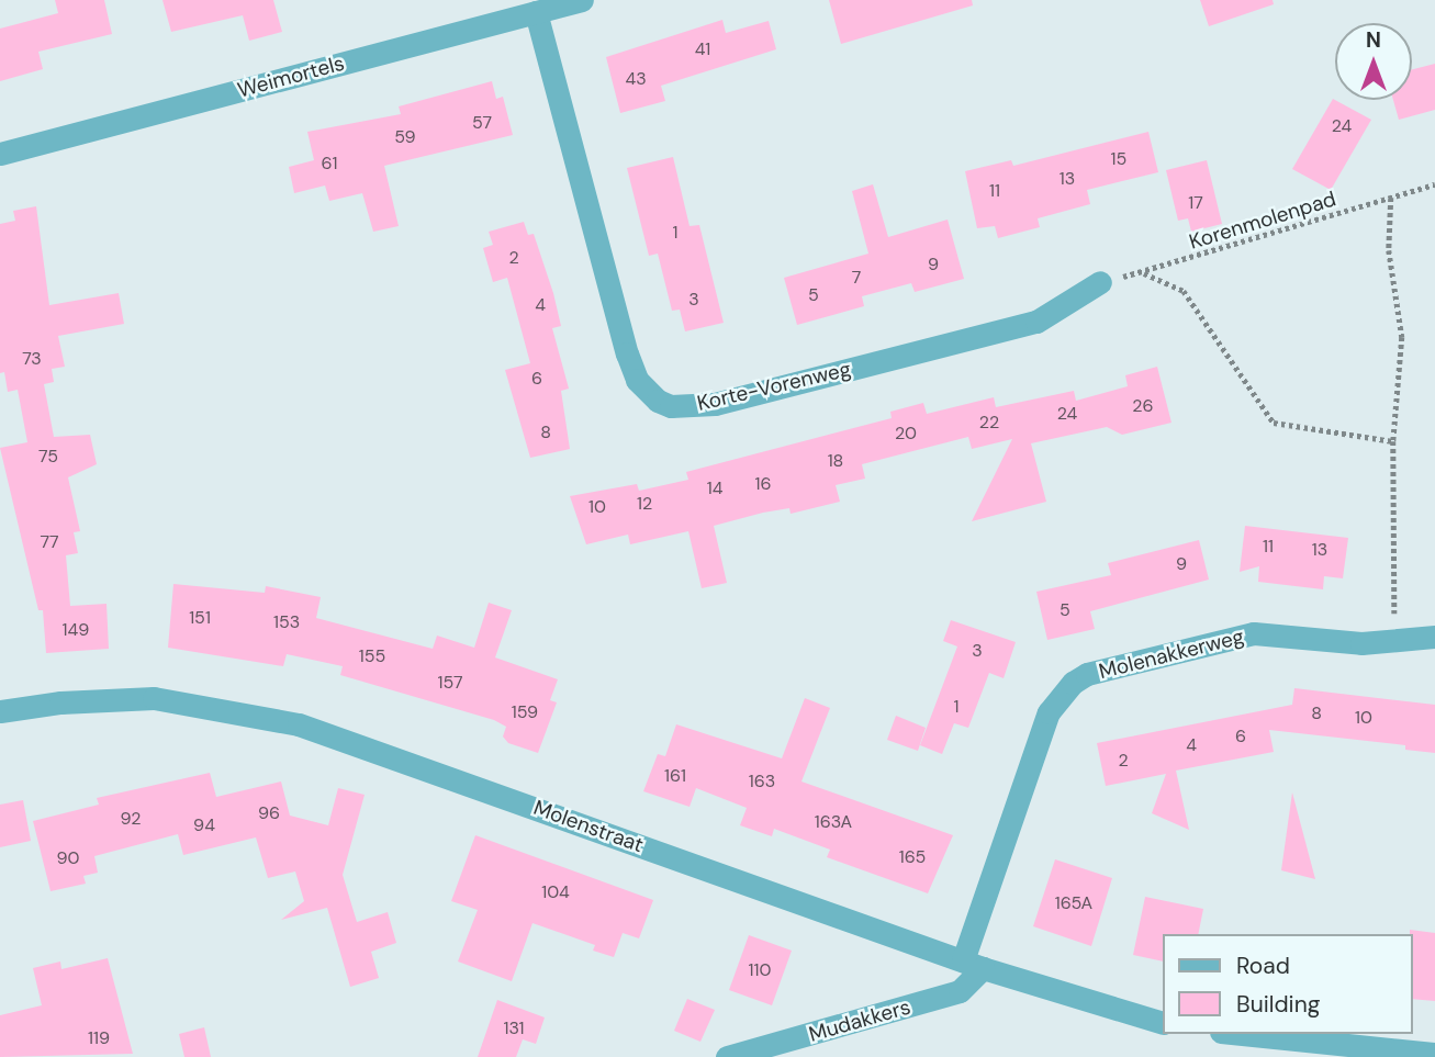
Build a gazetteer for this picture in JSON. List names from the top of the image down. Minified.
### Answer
{"streets":{"street":["Weimortels","Korte-Vorenweg","Molenakkerweg","Molenstraat","Mudakkers"],"path":["Korenmolenpad"]},"crossings":[["Weimortels","Korte-Vorenweg"],["Korenmolenpad","Korte-Vorenweg"],["Molenakkerweg","Molenstraat"],["Molenakkerweg","Mudakkers"],["Molenstraat","Mudakkers"]],"house_numbers":["41","43","57","24","59","15","61","13","11","17","1","2","9","7","5","3","4","73","6","26","24","22","8","20","75","18","16","14","12","10","77","11","13","9","5","151","153","149","3","155","157","1","159","8","10","6","4","2","161","163","96","92","163A","94","165","90","104","165A","110","131","119"],"legend":["Road","Building"],"north":"top"}
